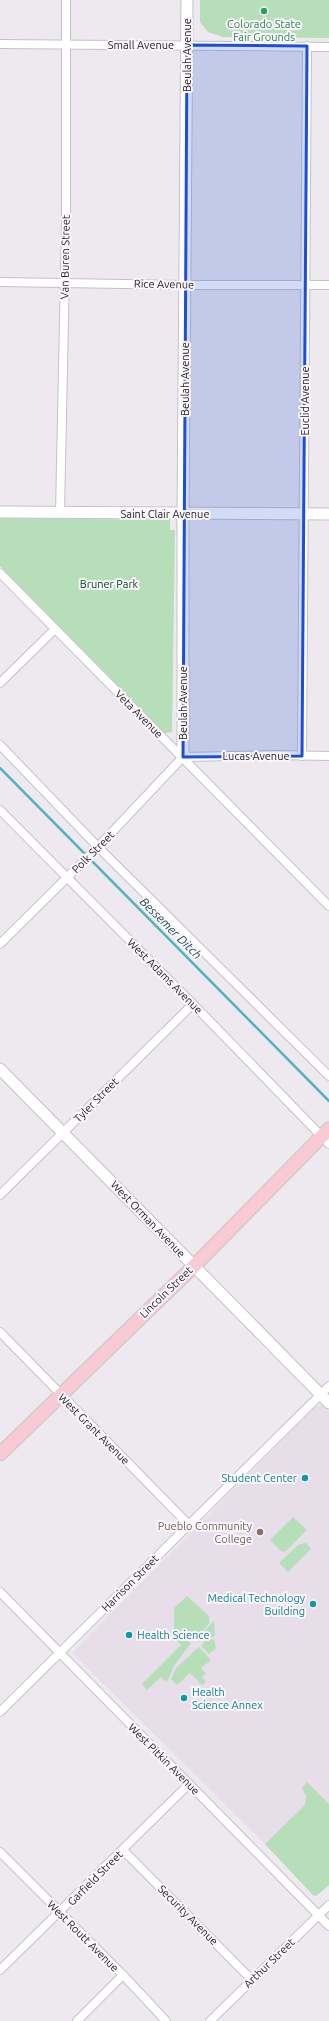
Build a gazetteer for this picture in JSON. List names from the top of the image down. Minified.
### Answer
{"streets":{"main road":["Lincoln Street"],"street":["Small Avenue","Beulah Avenue","Van Buren Street","Rice Avenue","Euclid Avenue","Saint Clair Avenue","Veta Avenue","Lucas Avenue","Polk Street","West Adams Avenue","Tyler Street","West Orman Avenue","West Grant Avenue","Harrison Street","West Pitkin Avenue","Garfield Street","Security Avenue","West Routt Avenue","Arthur Street"]},"crossings":[["Small Avenue","Beulah Avenue"],["Small Avenue","Van Buren Street"],["Small Avenue","Euclid Avenue"],["Beulah Avenue","Rice Avenue"],["Beulah Avenue","Saint Clair Avenue"],["Beulah Avenue","Veta Avenue"],["Beulah Avenue","Lucas Avenue"],["Beulah Avenue","Polk Street"],["Van Buren Street","Rice Avenue"],["Van Buren Street","Saint Clair Avenue"],["Rice Avenue","Euclid Avenue"],["Euclid Avenue","Saint Clair Avenue"],["Euclid Avenue","Lucas Avenue"],["Veta Avenue","Lucas Avenue"],["Veta Avenue","Polk Street"],["Lucas Avenue","Polk Street"],["Polk Street","West Adams Avenue"],["West Adams Avenue","Tyler Street"],["West Adams Avenue","Lincoln Street"],["Tyler Street","West Orman Avenue"],["West Orman Avenue","Lincoln Street"],["West Orman Avenue","Harrison Street"],["Lincoln Street","West Grant Avenue"],["West Grant Avenue","Harrison Street"],["Harrison Street","West Pitkin Avenue"],["West Pitkin Avenue","Garfield Street"],["West Pitkin Avenue","Arthur Street"],["Garfield Street","Security Avenue"],["Garfield Street","West Routt Avenue"],["Security Avenue","Arthur Street"]],"water":["Bessemer Ditch"],"parks":["Bruner Park"],"places":["Colorado State Fair Grounds","Student Center","Pueblo Community College","Medical Technology Building","Health Science","Health Science Annex"]}
